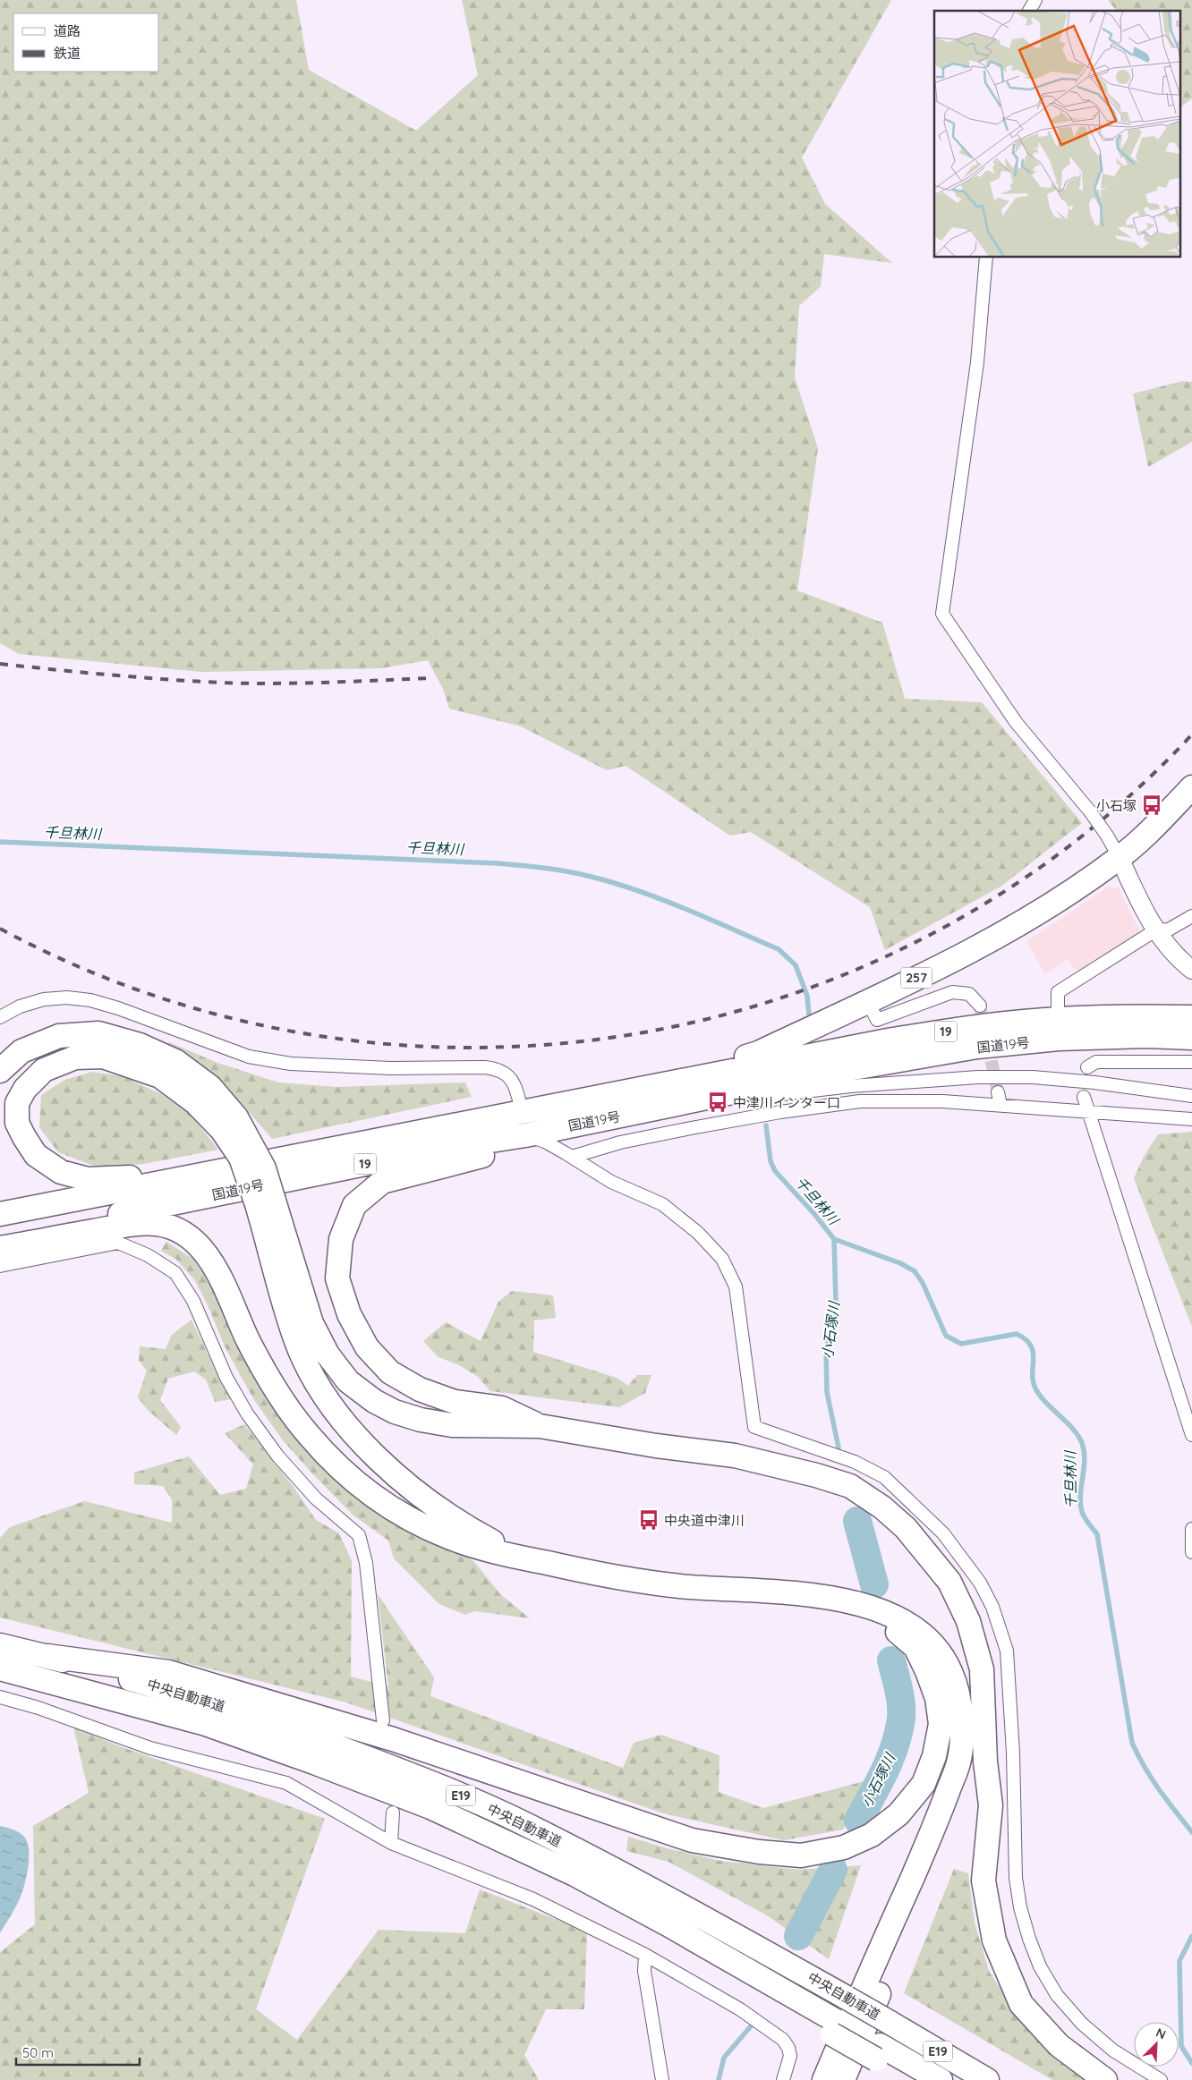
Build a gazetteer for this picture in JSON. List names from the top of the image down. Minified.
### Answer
{"streets":{"highway":["257","19","国道19号","中央自動車道","E19"]},"crossings":[["257","国道19号"]],"water":["千旦林川","小石塚川"],"places":{"bus stop":["小石塚","中津川インター口","中央道中津川"]},"legend":["道路","鉄道"],"scale_bar":"50 m","north":"top right"}
